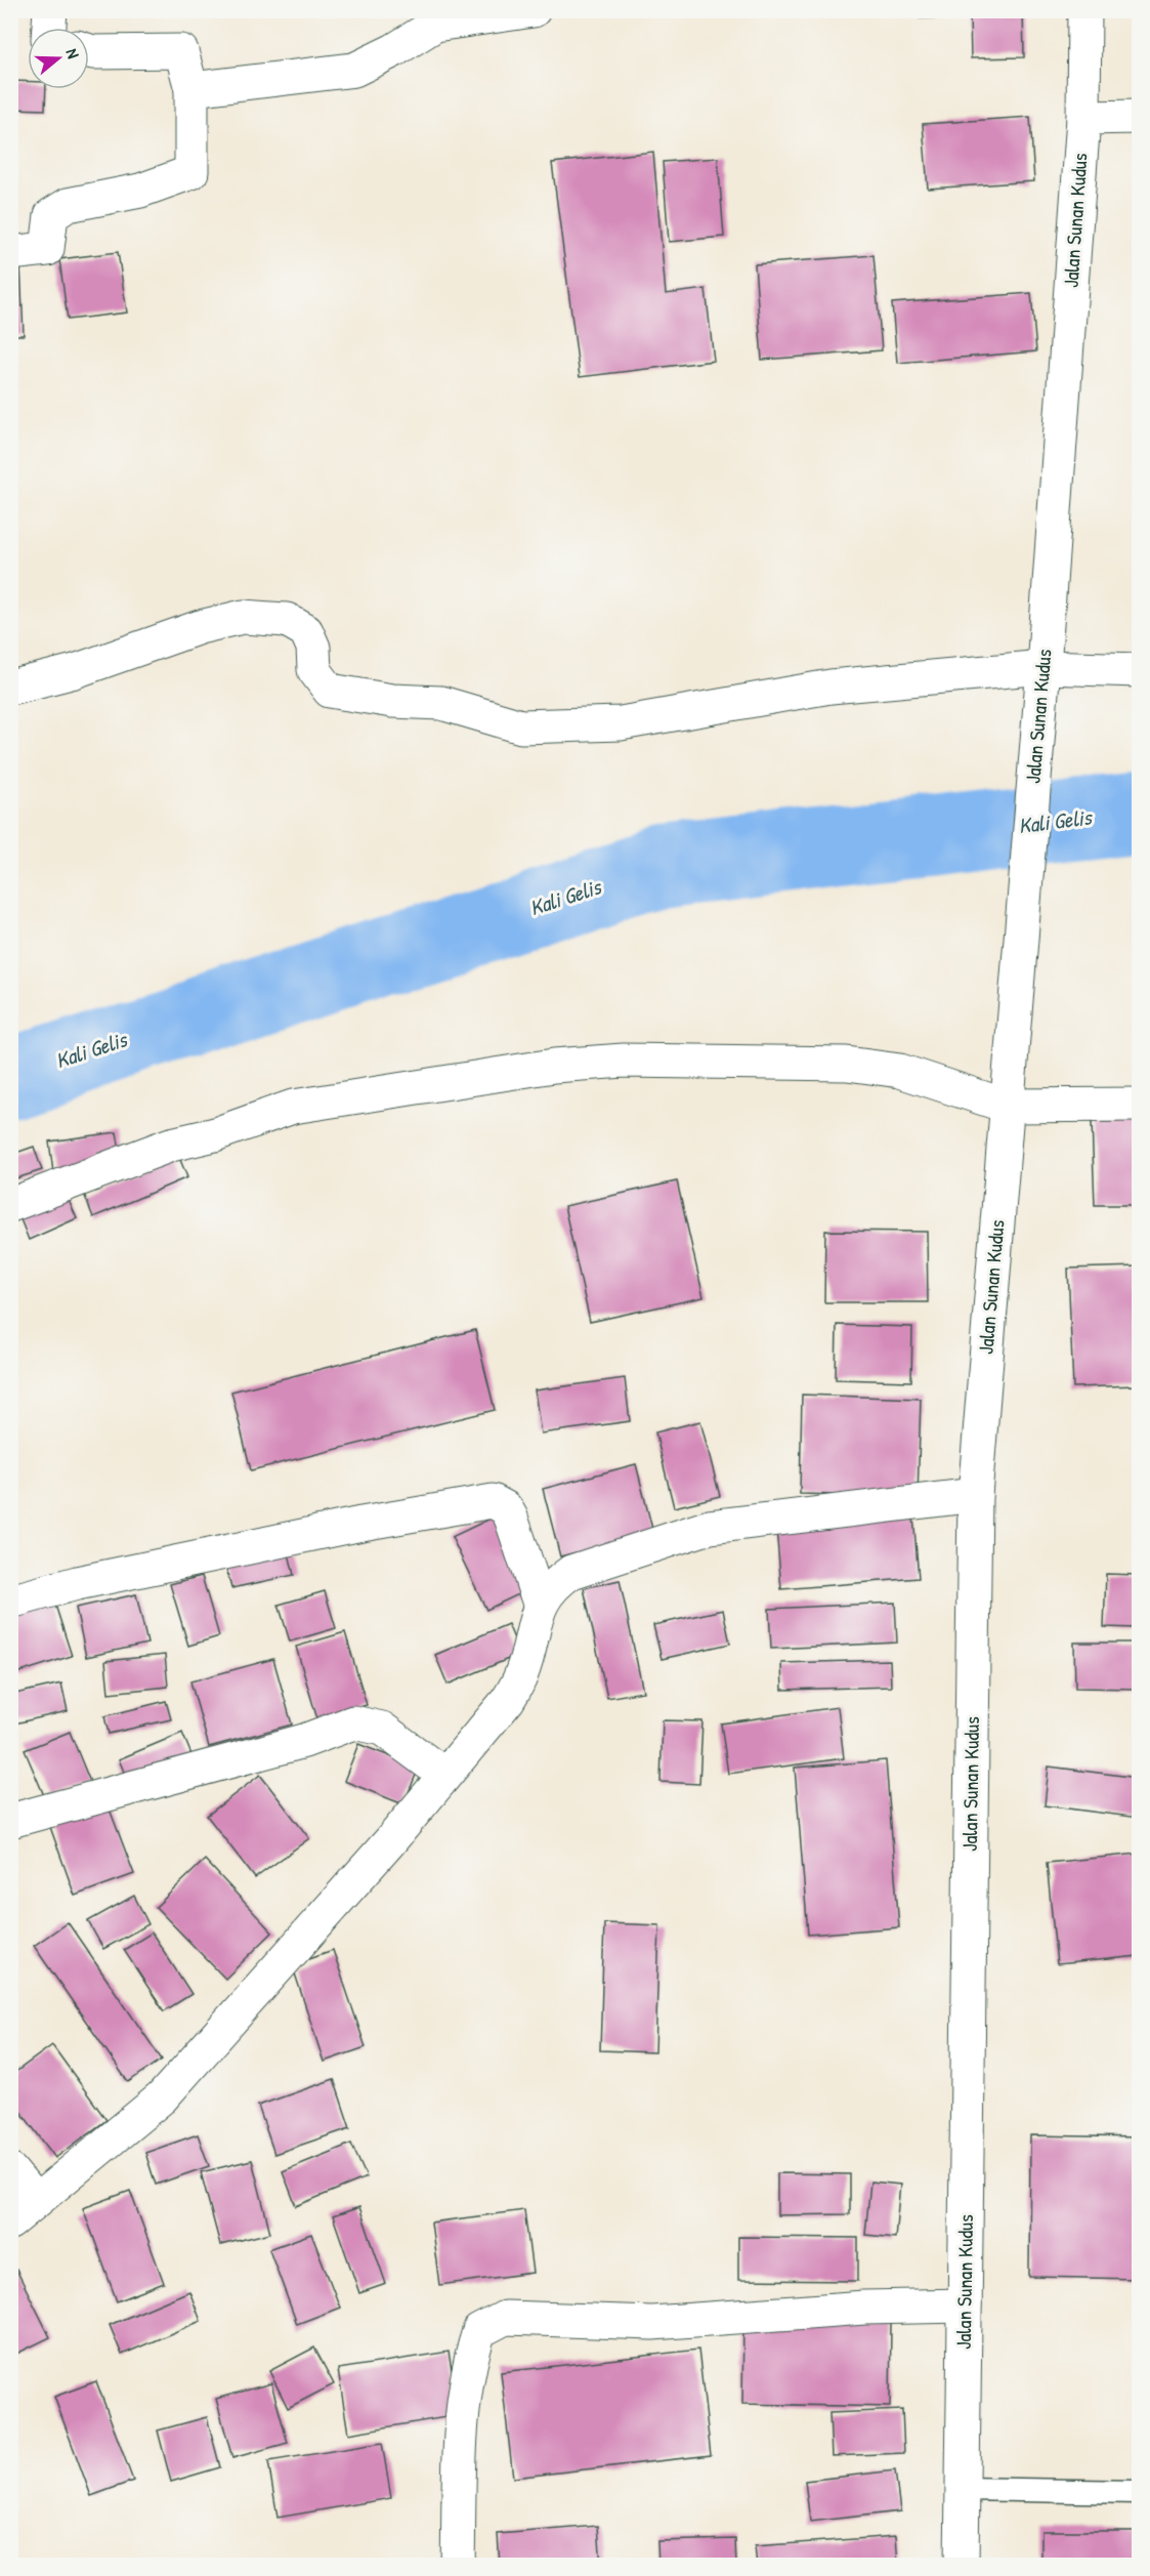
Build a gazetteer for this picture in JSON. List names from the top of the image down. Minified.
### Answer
{"streets":{"street":["Jalan Sunan Kudus"]},"water":["Kali Gelis"],"north":"right"}
